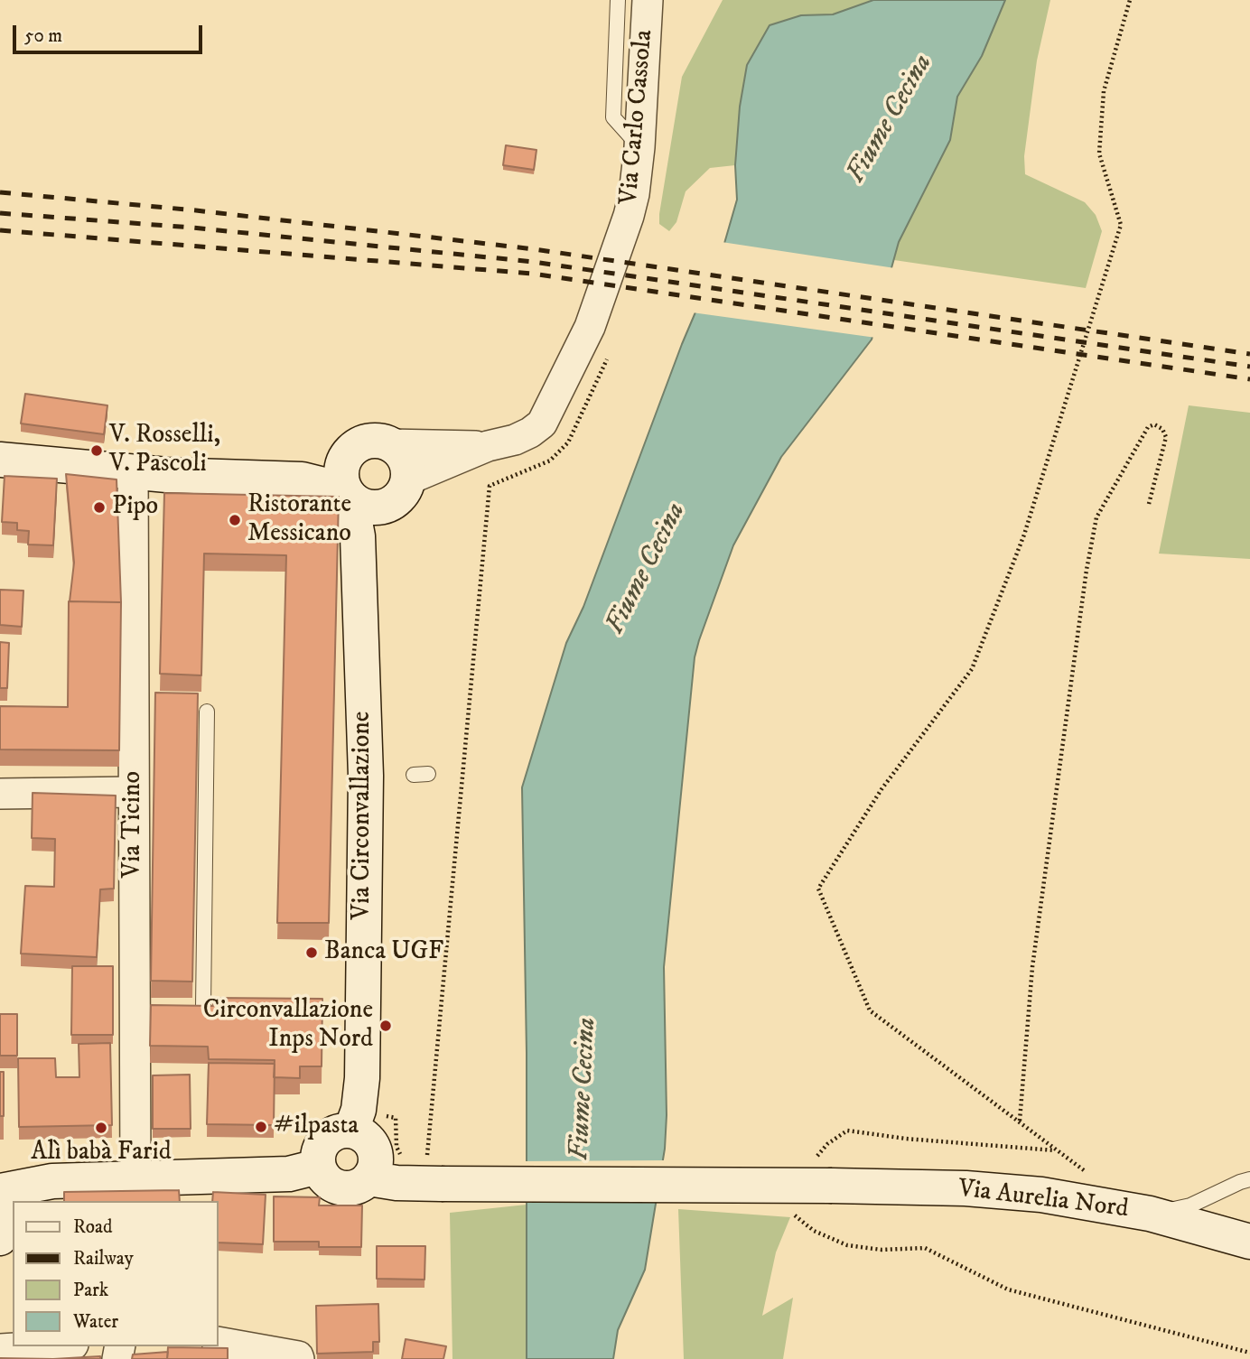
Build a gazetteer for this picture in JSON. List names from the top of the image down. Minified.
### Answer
{"streets":{"main road":["Via Circonvallazione","Via Aurelia Nord"],"street":["Via Carlo Cassola","Via Ticino"]},"crossings":[["Via Carlo Cassola","Via Circonvallazione"],["Via Circonvallazione","Via Aurelia Nord"]],"water":["Fiume Cecina"],"places":["V. Rosselli, V. Pascoli","Pipo","Ristorante Messicano","Banca UGF","Circonvallazione Inps Nord","#ilpasta","Alì babà Farid"],"legend":["Road","Railway","Park","Water"],"scale_bar":"50 m"}
